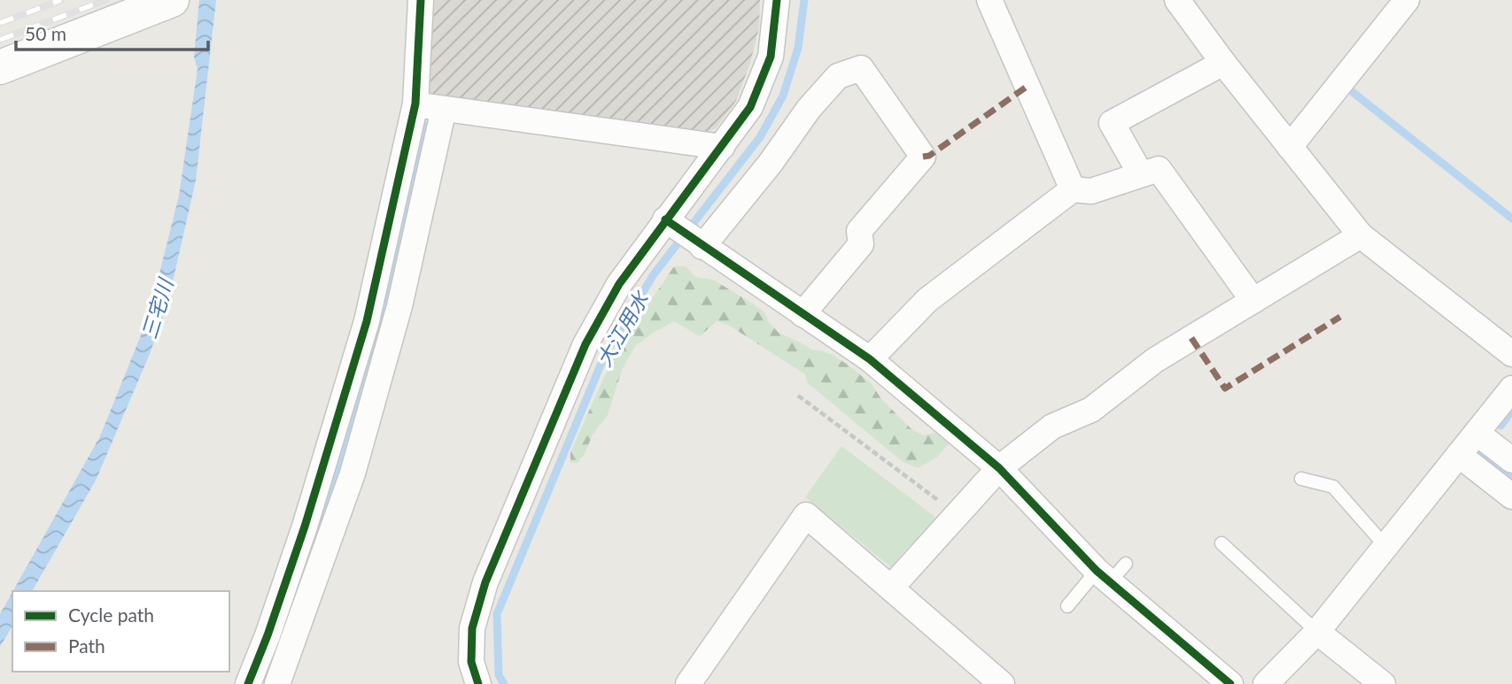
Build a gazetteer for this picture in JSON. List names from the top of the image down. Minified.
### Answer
{"water":["三宅川","大江用水"],"legend":["Cycle path","Path"],"scale_bar":"50 m"}
